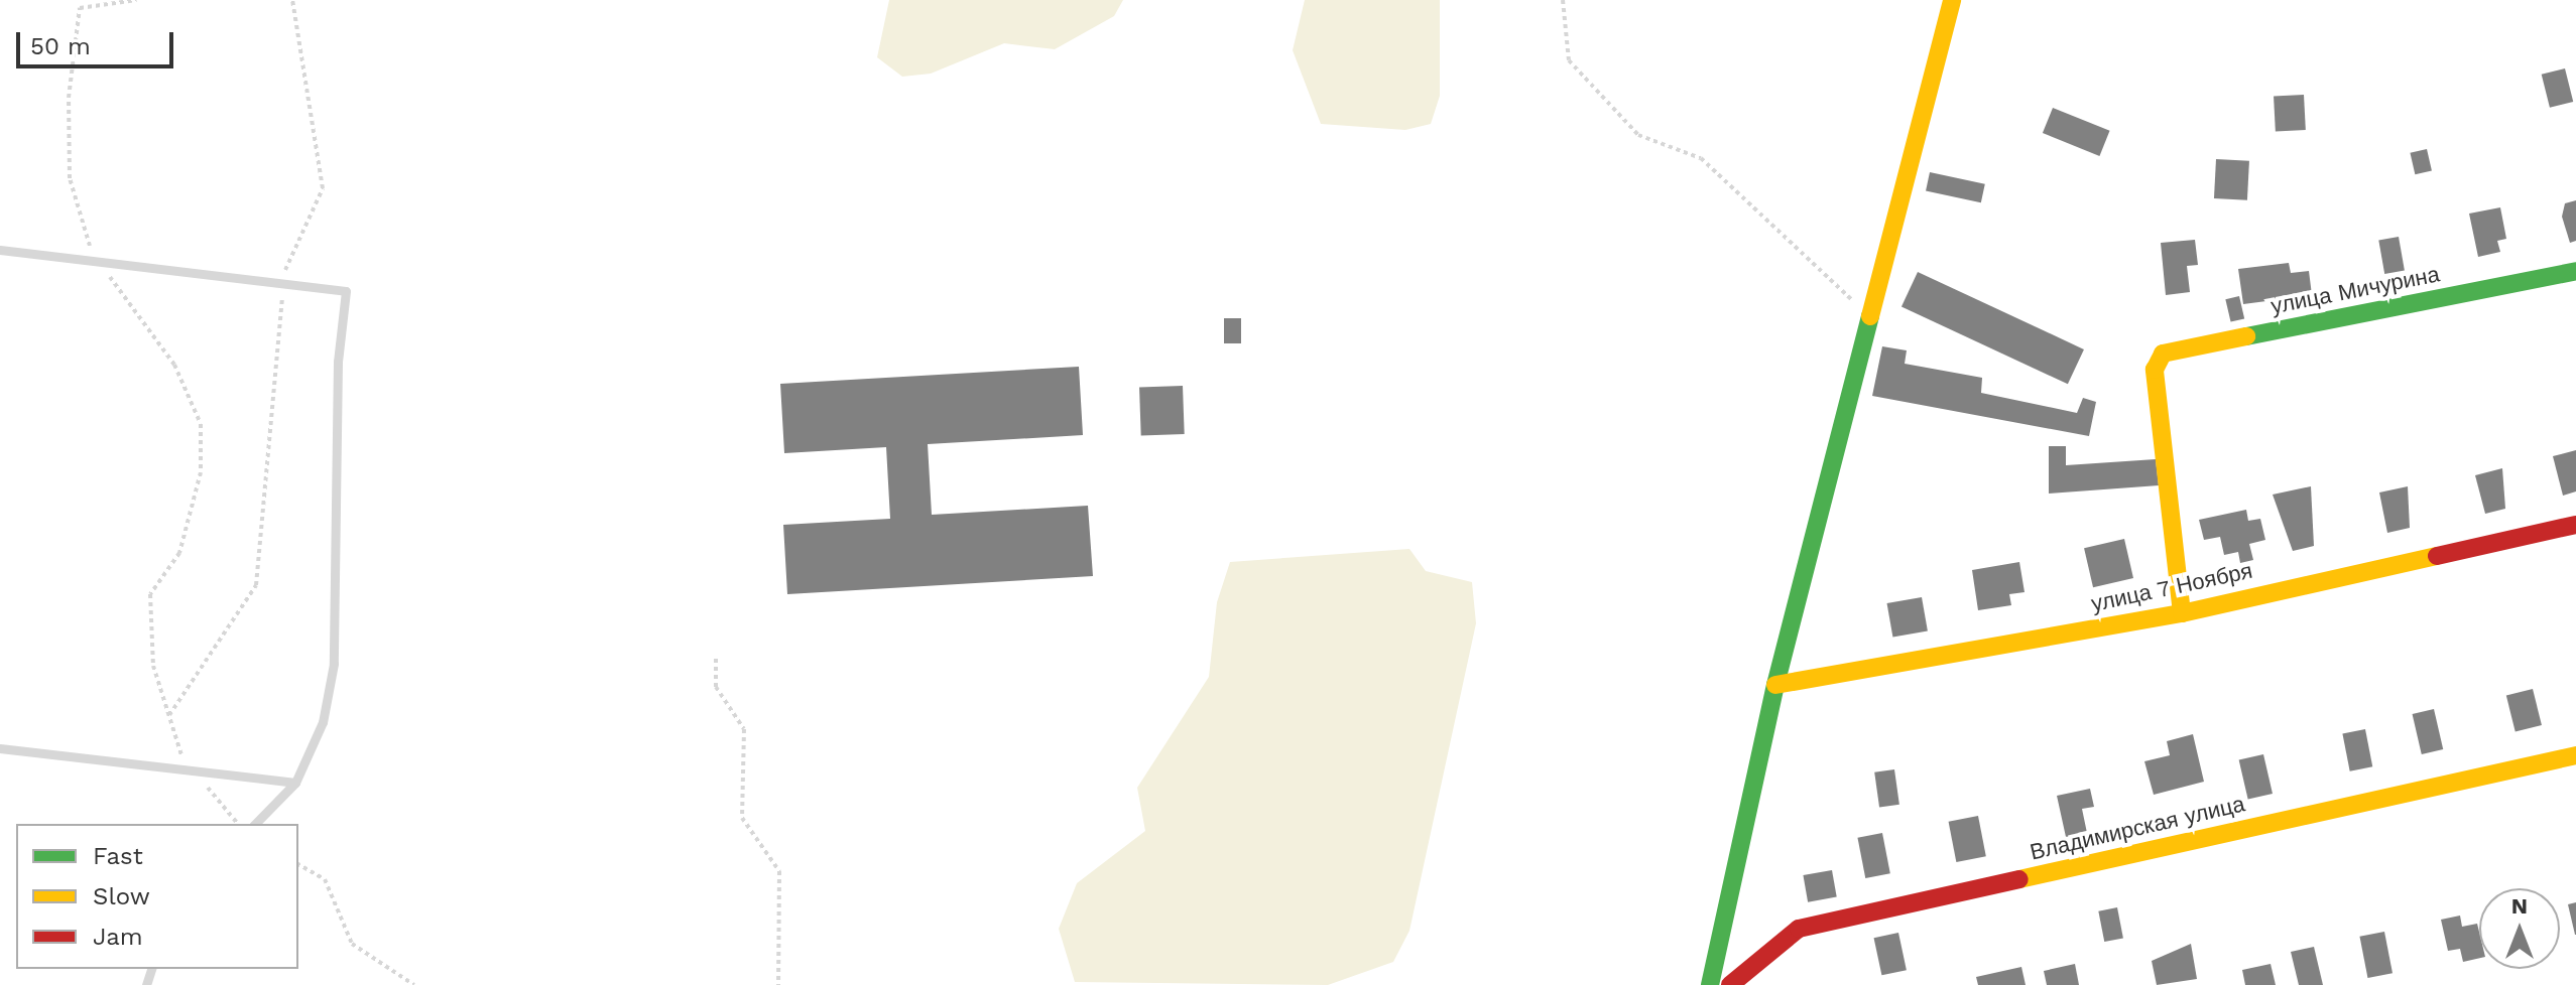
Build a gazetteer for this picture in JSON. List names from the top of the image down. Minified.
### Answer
{"streets":{"street":["улица Мичурина","улица 7 Ноября","Владимирская улица"]},"crossings":[["улица Мичурина","улица 7 Ноября"]],"legend":["Fast","Slow","Jam"],"scale_bar":"50 m","north":"top"}
